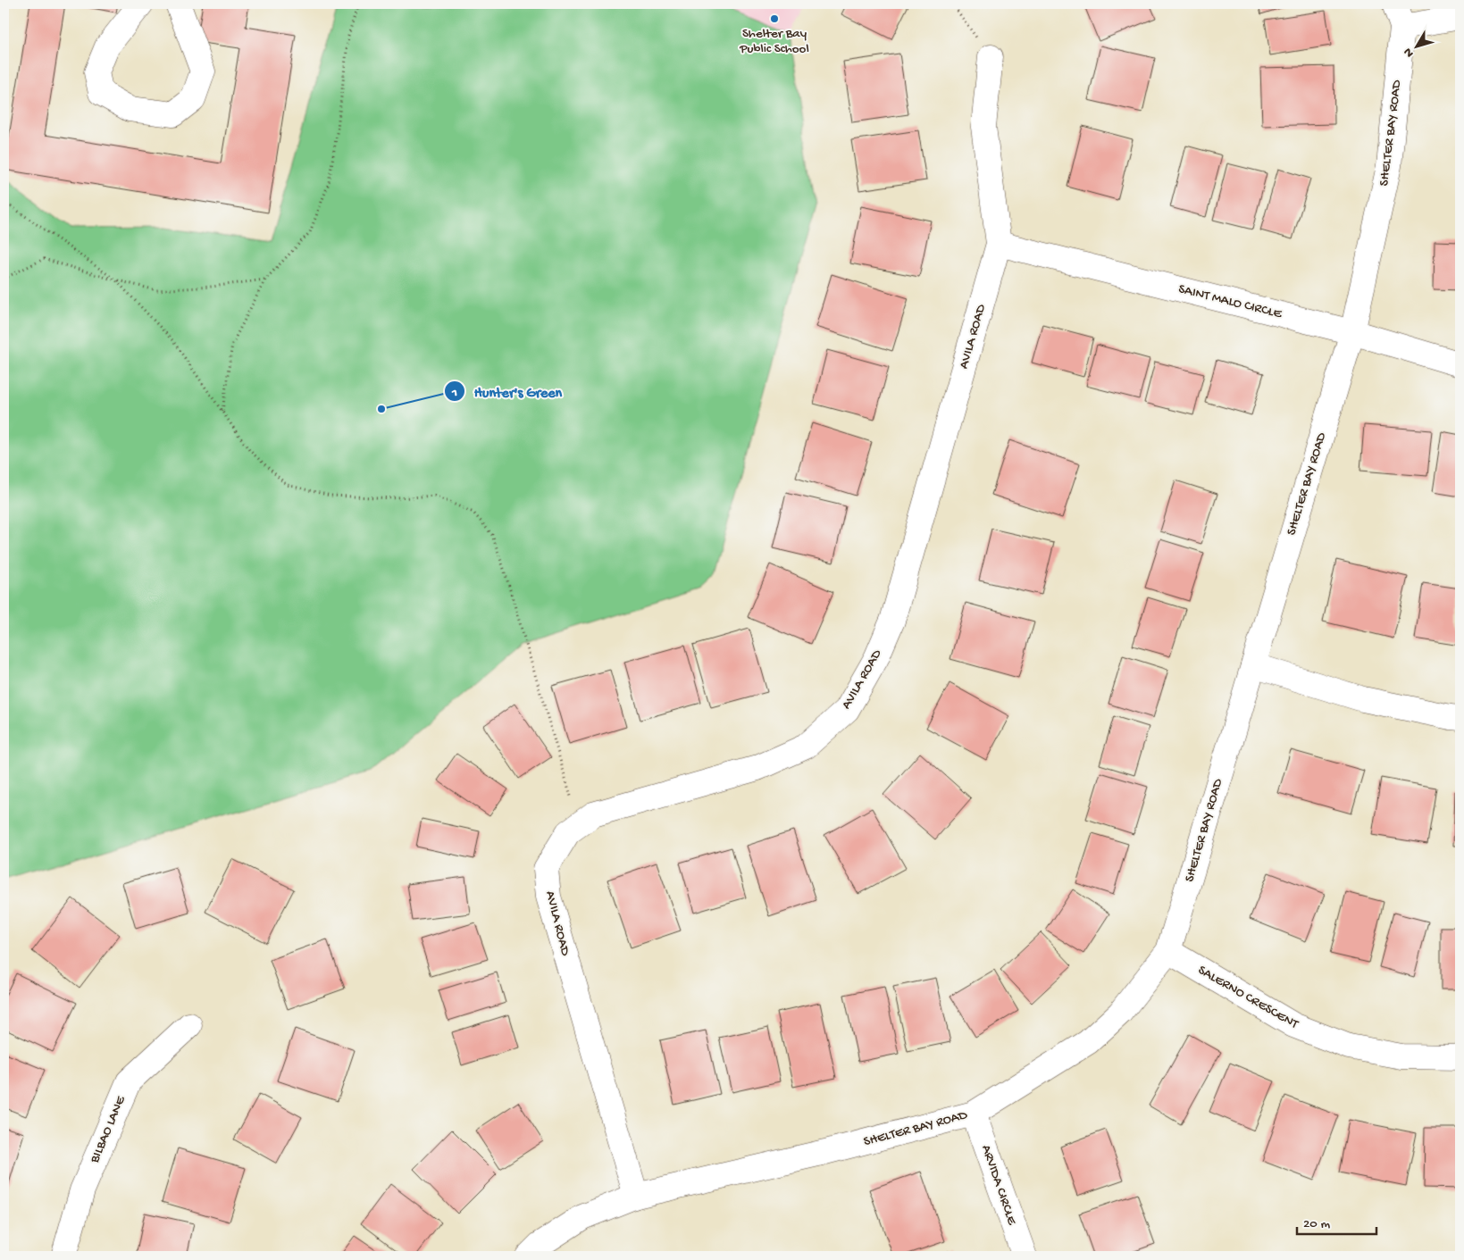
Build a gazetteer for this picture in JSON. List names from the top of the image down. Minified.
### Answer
{"streets":{"street":["SHELTER BAY ROAD","SAINT MALO CIRCLE","AVILA ROAD","SALERNO CRESCENT","BILBAO LANE","ARVIDA CIRCLE"]},"crossings":[["SHELTER BAY ROAD","SAINT MALO CIRCLE"],["SHELTER BAY ROAD","AVILA ROAD"],["SHELTER BAY ROAD","SALERNO CRESCENT"],["SHELTER BAY ROAD","ARVIDA CIRCLE"],["SAINT MALO CIRCLE","AVILA ROAD"]],"places":["Shelter Bay Public School","Hunter's Green"],"scale_bar":"20 m","north":"bottom left"}
